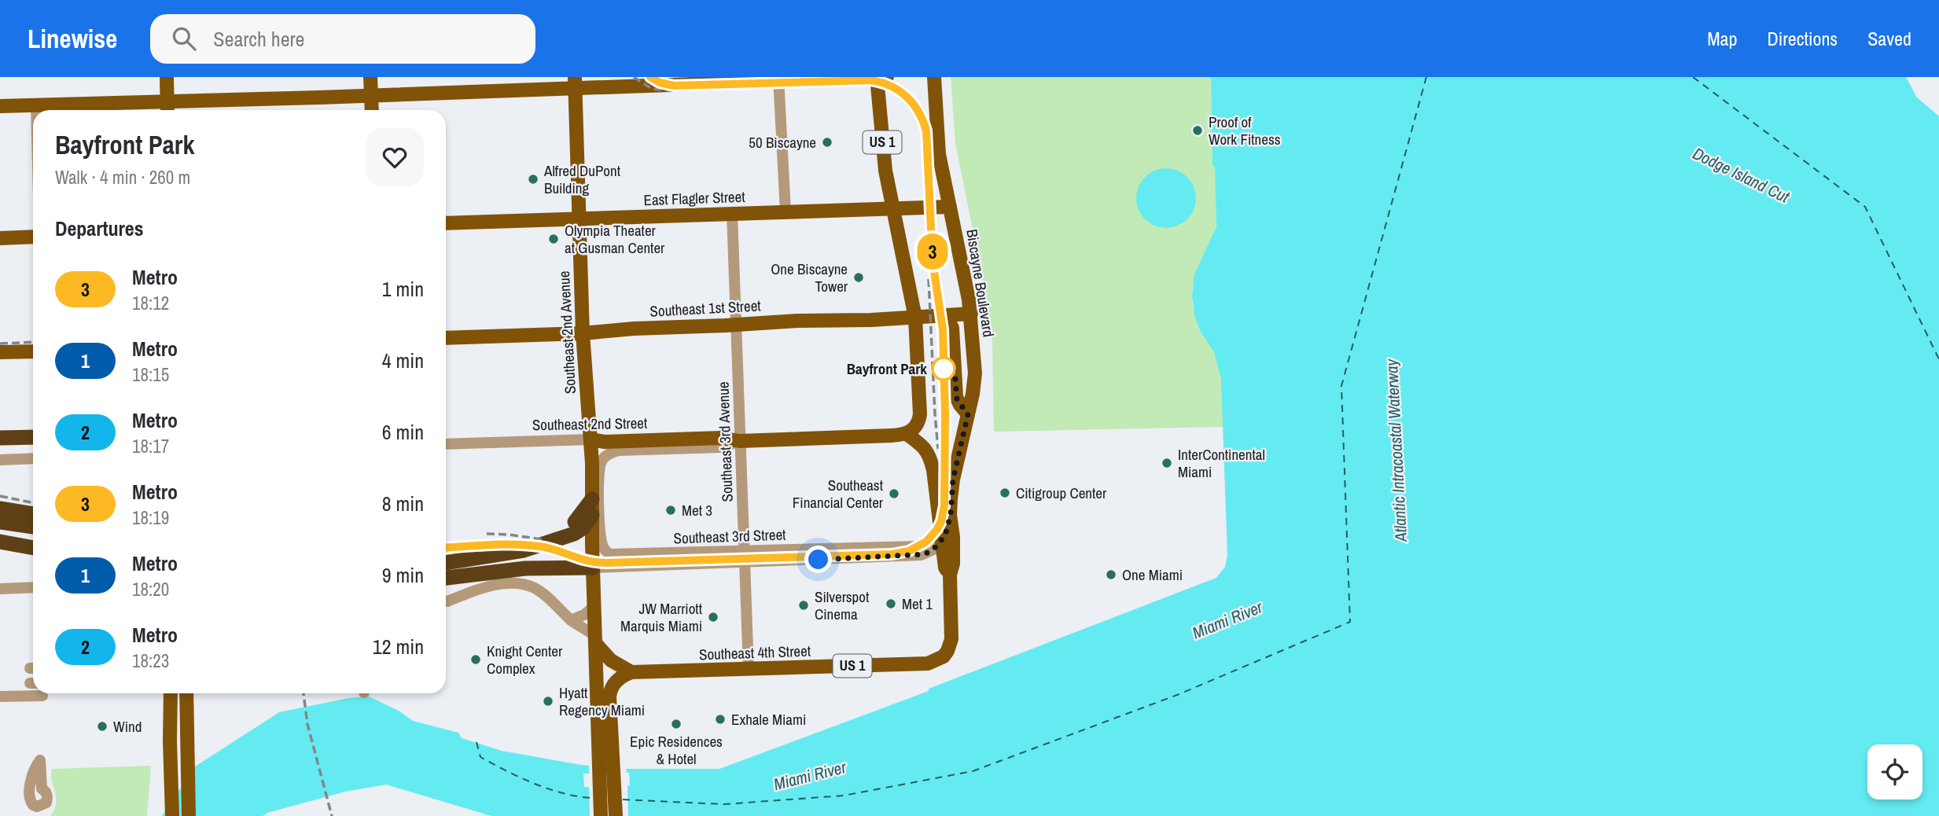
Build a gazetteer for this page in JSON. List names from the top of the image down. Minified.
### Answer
{"streets":{"main road":["US 1","East Flagler Street","Biscayne Boulevard","Southeast 1st Street","Southeast 2nd Avenue","Southeast 2nd Street","Southeast 4th Street"],"street":["Southeast 3rd Avenue","Southeast 3rd Street"]},"crossings":[["US 1","East Flagler Street"],["US 1","Southeast 1st Street"],["US 1","Southeast 2nd Street"],["East Flagler Street","Biscayne Boulevard"],["East Flagler Street","Southeast 2nd Avenue"],["East Flagler Street","Southeast 3rd Avenue"],["Biscayne Boulevard","Southeast 1st Street"],["Biscayne Boulevard","Southeast 4th Street"],["Southeast 1st Street","Southeast 2nd Avenue"],["Southeast 1st Street","Southeast 3rd Avenue"],["Southeast 2nd Avenue","Southeast 2nd Street"],["Southeast 2nd Avenue","Southeast 3rd Street"],["Southeast 2nd Street","Southeast 3rd Avenue"],["Southeast 3rd Avenue","Southeast 3rd Street"],["Southeast 3rd Avenue","Southeast 4th Street"]],"water":["Dodge Island Cut","Atlantic Intracoastal Waterway","Miami River"],"places":["Proof of Work Fitness","50 Biscayne","Alfred DuPont Building","Olympia Theater at Gusman Center","One Biscayne Tower","Bayfront Park","InterContinental Miami","Citigroup Center","Southeast Financial Center","Met 3","One Miami","Met 1","Silverspot Cinema","JW Marriott Marquis Miami","Knight Center Complex","Hyatt Regency Miami","Exhale Miami","Epic Residences & Hotel","Wind"],"lines":["metro line 3"],"page":{"header":"Linewise","search":"Search here","nav":["Map","Directions","Saved"],"on_map":"3","heading":[["Bayfront Park","Walk · 4 min · 260 m"],"Departures"],"list":[{"mark":"3","name":"Metro","note":"18:12","value":"1 min"},{"mark":"1","name":"Metro","note":"18:15","value":"4 min"},{"mark":"2","name":"Metro","note":"18:17","value":"6 min"},{"mark":"3","name":"Metro","note":"18:19","value":"8 min"},{"mark":"1","name":"Metro","note":"18:20","value":"9 min"},{"mark":"2","name":"Metro","note":"18:23","value":"12 min"}]}}
